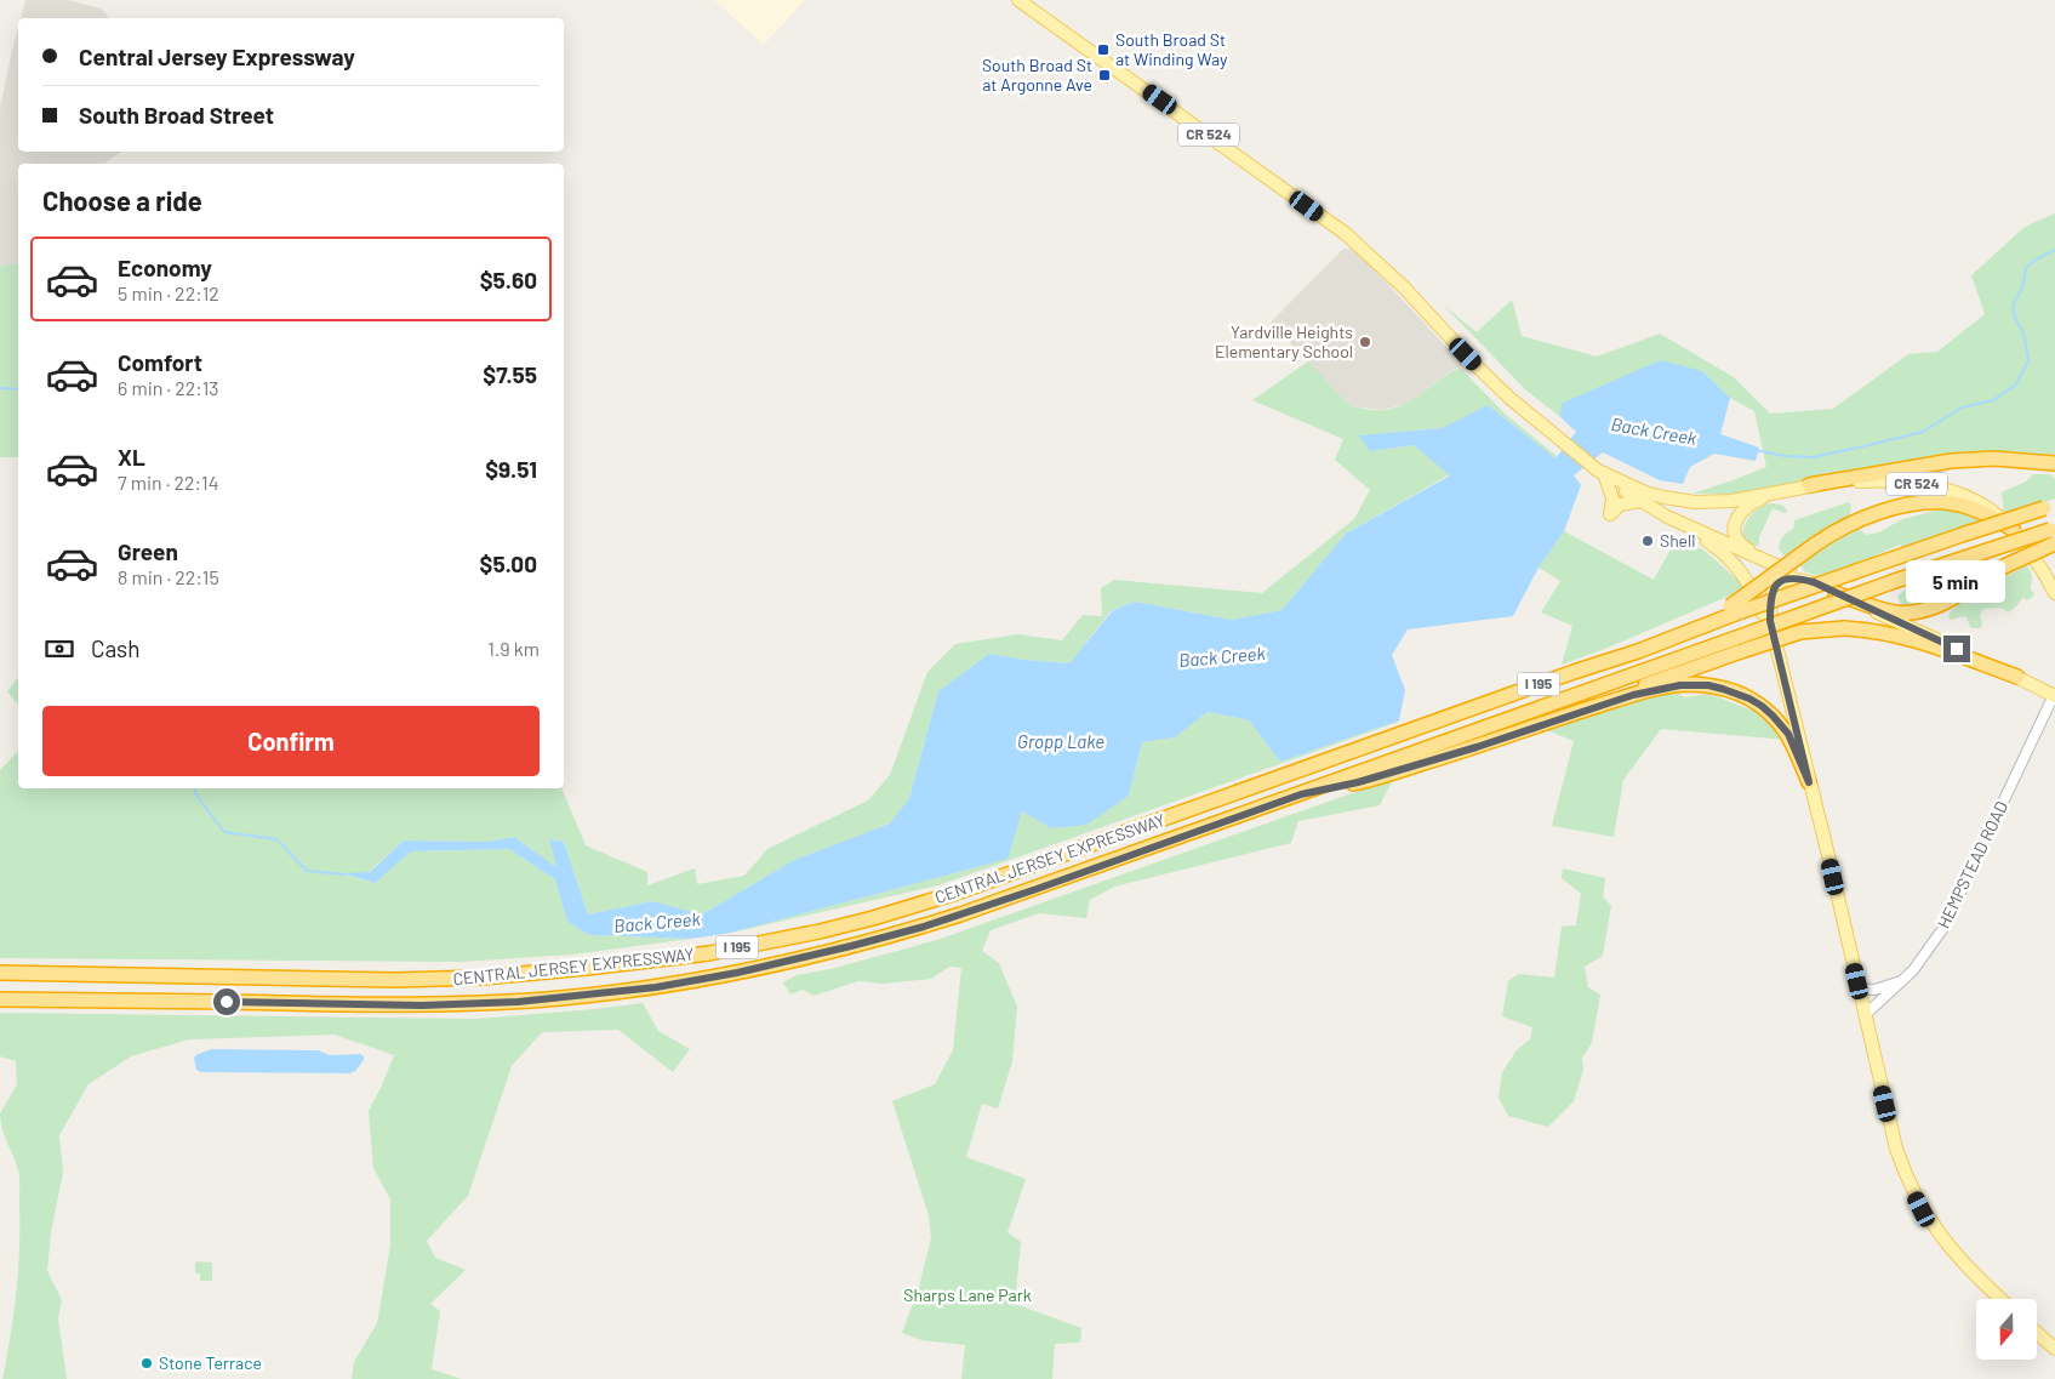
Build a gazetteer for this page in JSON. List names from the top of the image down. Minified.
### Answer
{"streets":{"highway":["I 195","CENTRAL JERSEY EXPRESSWAY"],"main road":["CR 524"],"street":["HEMPSTEAD ROAD"]},"crossings":[["CR 524","HEMPSTEAD ROAD"]],"water":["Back Creek","Gropp Lake"],"parks":["Sharps Lane Park"],"places":{"transit":["South Broad St at Winding Way","South Broad St at Argonne Ave"],"other":["Yardville Heights Elementary School","Shell","Stone Terrace"]},"north":"bottom","page":{"banner":["Central Jersey Expressway","South Broad Street"],"heading":"Choose a ride","list":[{"name":"Economy","note":"5 min · 22:12","value":"$5.60"},{"name":"Comfort","note":"6 min · 22:13","value":"$7.55"},{"name":"XL","note":"7 min · 22:14","value":"$9.51"},{"name":"Green","note":"8 min · 22:15","value":"$5.00"}],"bubble":"5 min","pay":["Cash","1.9 km"],"buttons":"Confirm"}}
